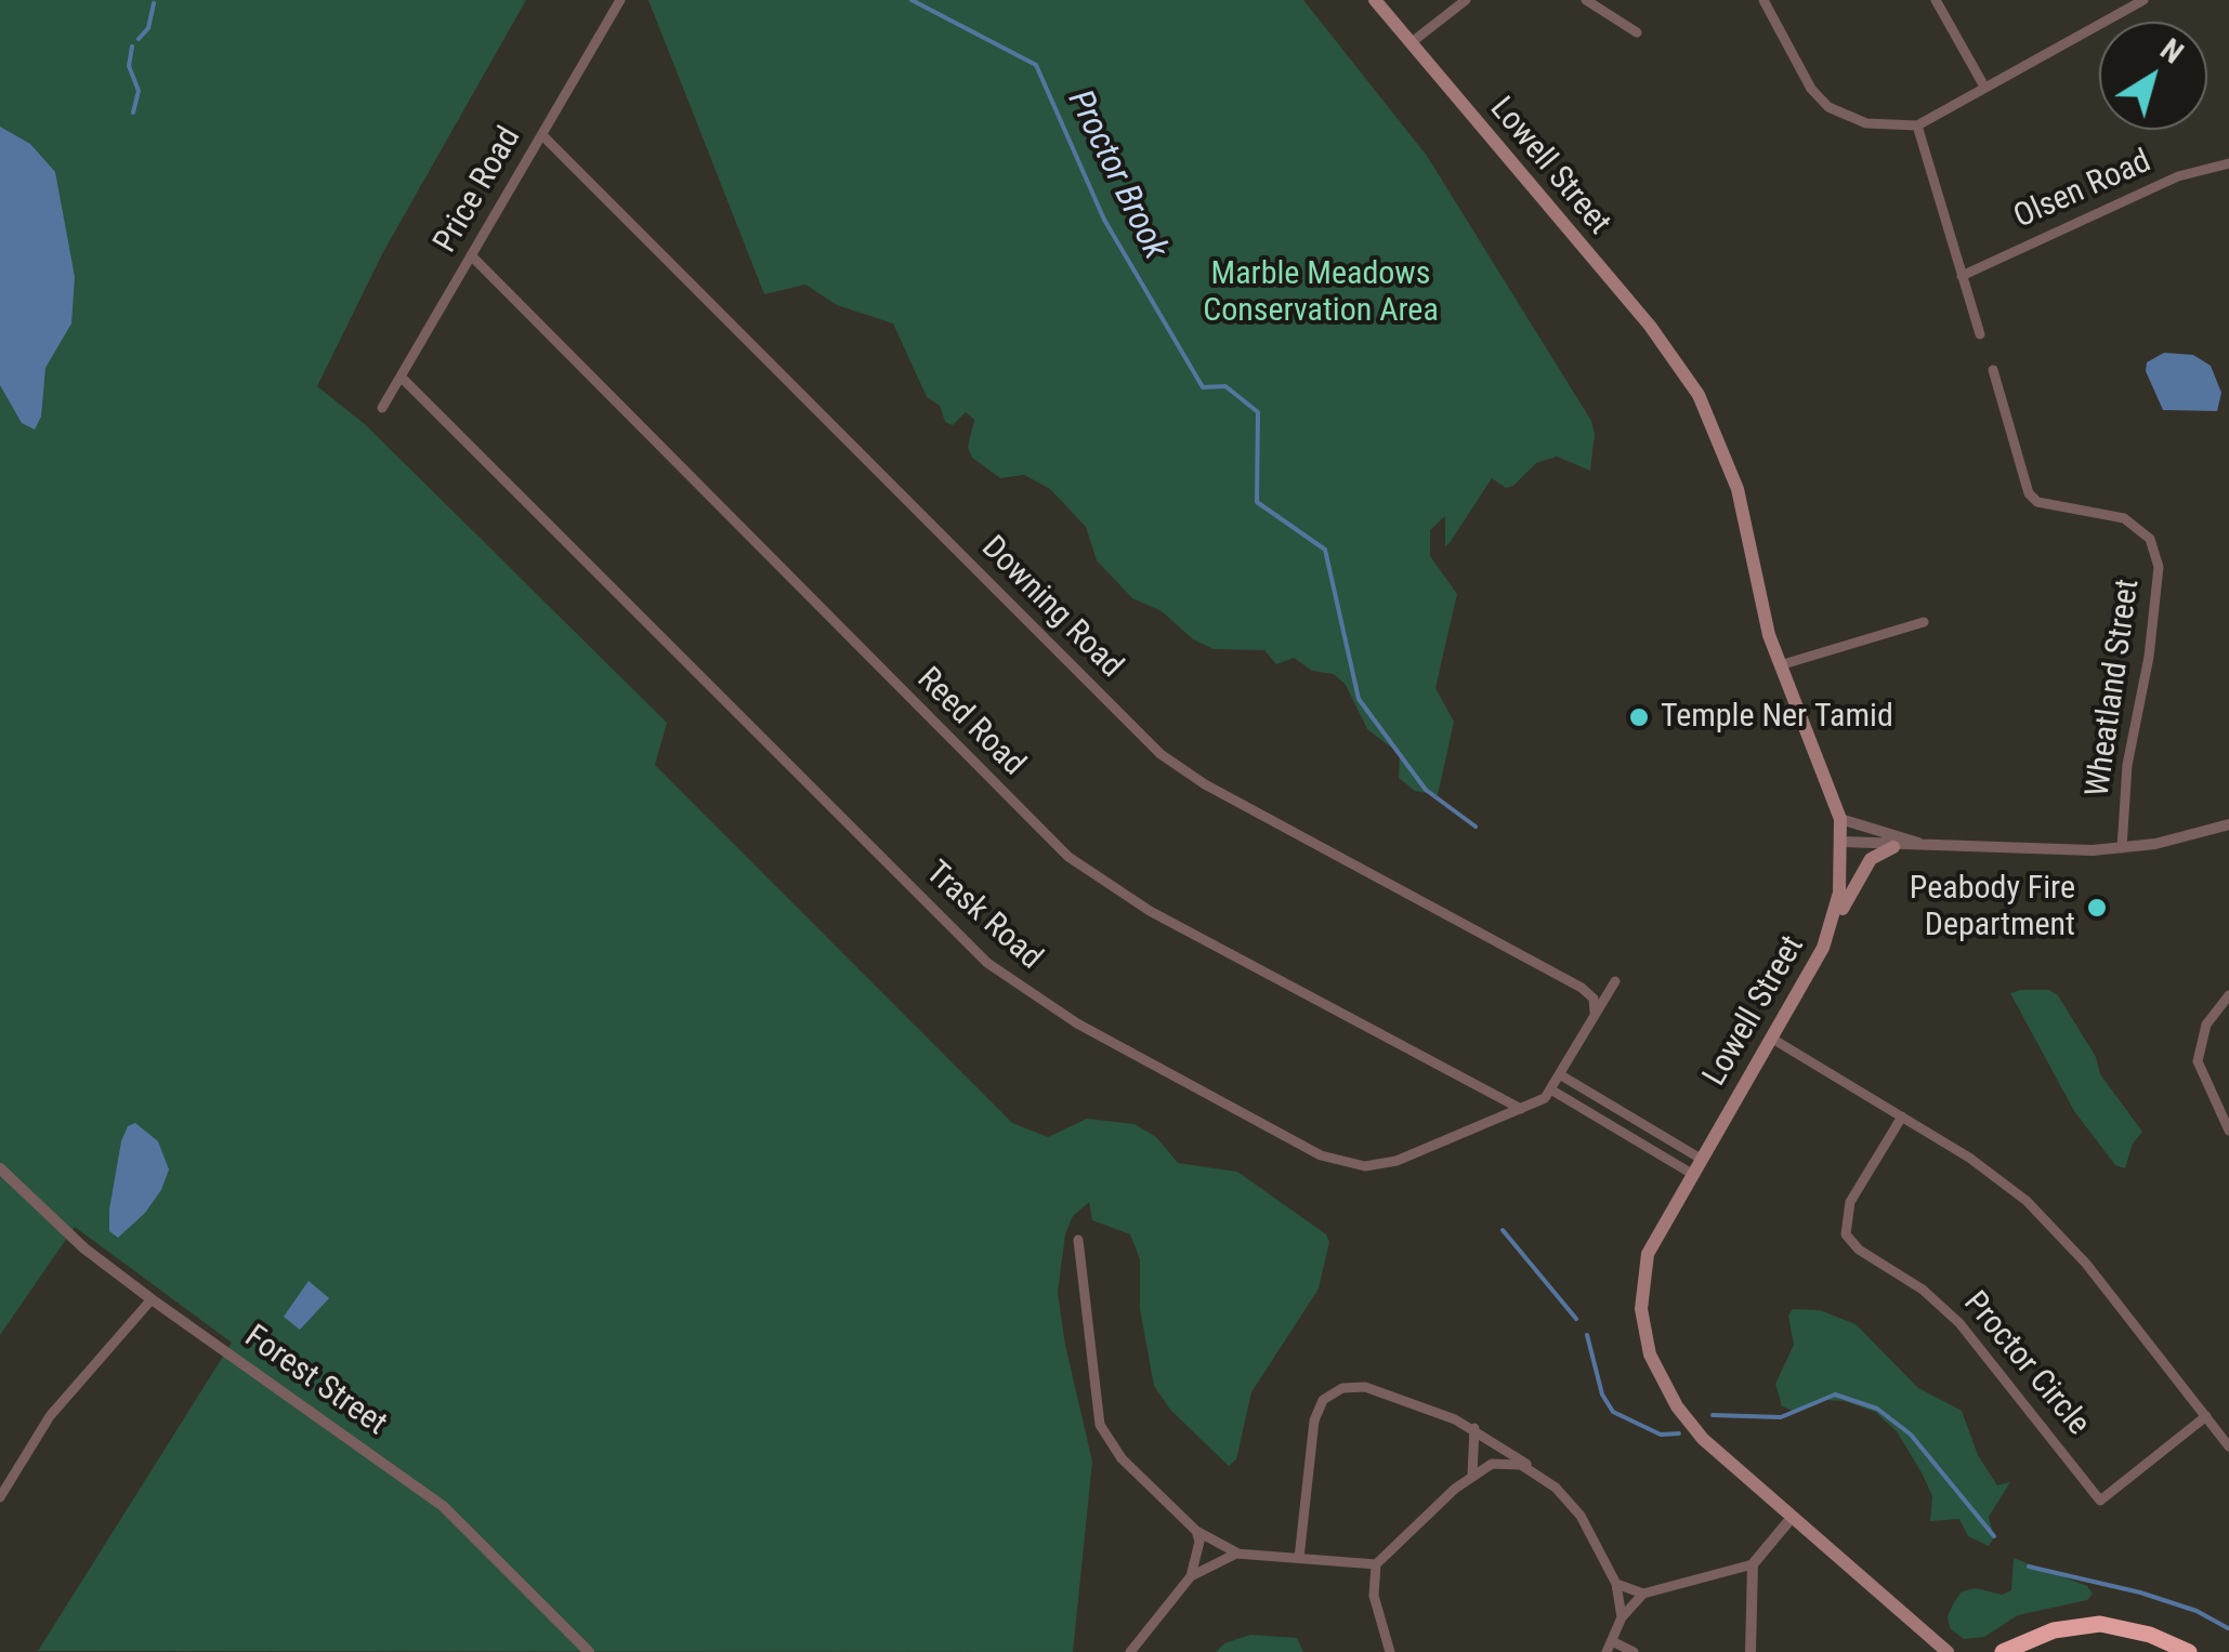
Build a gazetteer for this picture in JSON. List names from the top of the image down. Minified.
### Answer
{"streets":{"main road":["Lowell Street"],"street":["Price Road","Olsen Road","Downing Road","Wheatland Street","Reed Road","Trask Road","Proctor Circle","Forest Street"]},"crossings":[["Price Road","Downing Road"],["Price Road","Reed Road"],["Price Road","Trask Road"],["Downing Road","Trask Road"],["Reed Road","Trask Road"]],"water":["Proctor Brook"],"parks":["Marble Meadows Conservation Area"],"places":["Temple Ner Tamid","Peabody Fire Department"],"north":"top right"}
